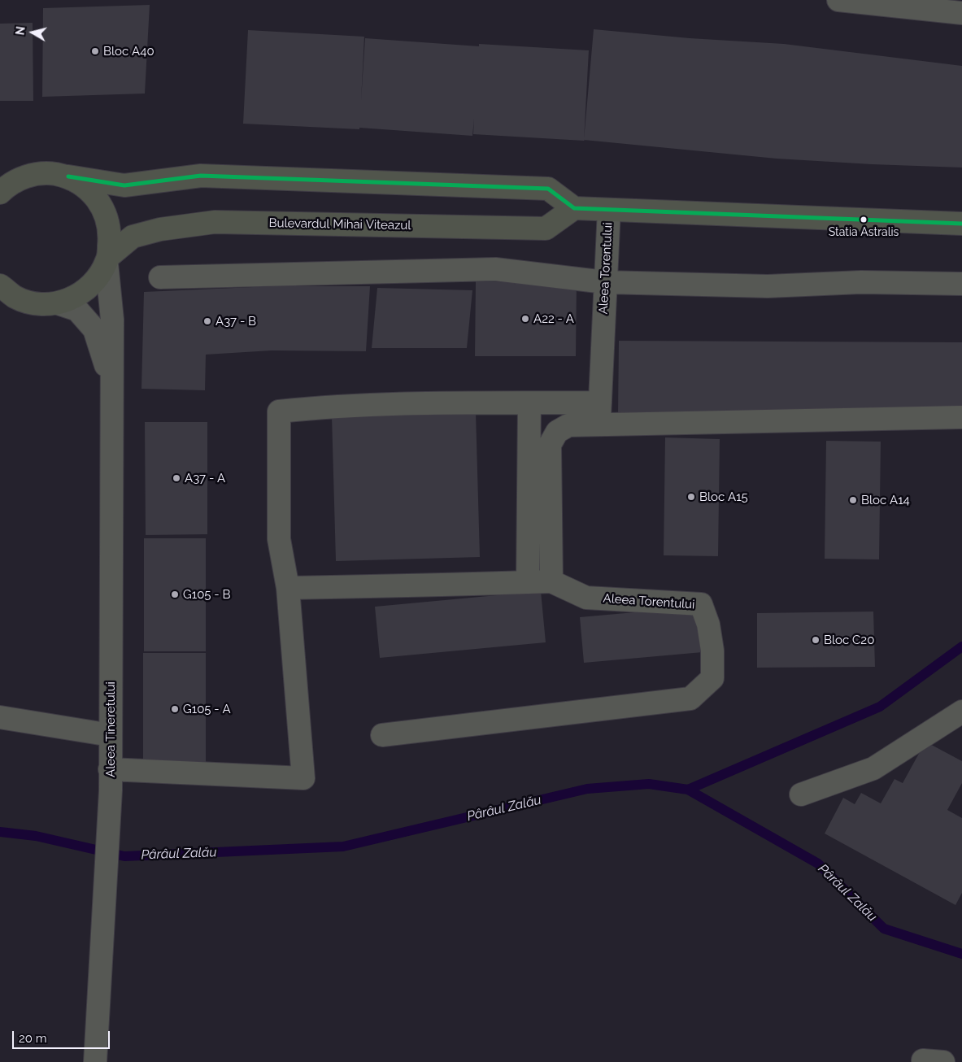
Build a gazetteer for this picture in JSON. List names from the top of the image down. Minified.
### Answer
{"streets":{"main road":["Bulevardul Mihai Viteazul"],"street":["Aleea Torentului","Aleea Tineretului"]},"crossings":[["Bulevardul Mihai Viteazul","Aleea Tineretului"]],"water":["Pârâul Zalău"],"places":["Bloc A40","Statia Astralis","A22 - A","A37 - B","A37 - A","Bloc A15","Bloc A14","G105 - B","Bloc C20","G105 - A"],"scale_bar":"20 m","north":"left"}
